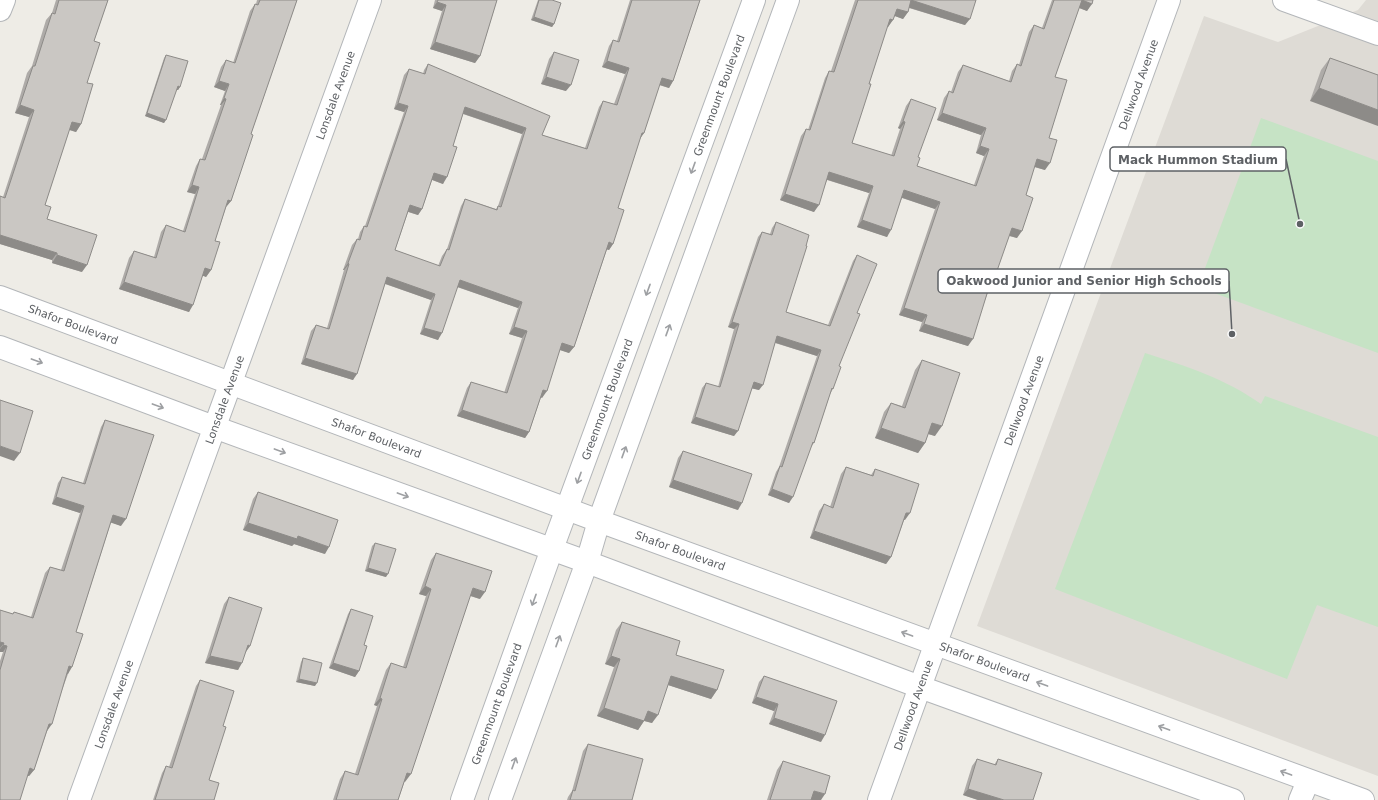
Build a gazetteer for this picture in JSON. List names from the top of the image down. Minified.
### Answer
{"streets":{"street":["Dellwood Avenue","Lonsdale Avenue","Greenmount Boulevard","Shafor Boulevard"]},"crossings":[["Dellwood Avenue","Shafor Boulevard"],["Lonsdale Avenue","Shafor Boulevard"],["Greenmount Boulevard","Shafor Boulevard"]],"places":["Mack Hummon Stadium","Oakwood Junior and Senior High Schools"]}
